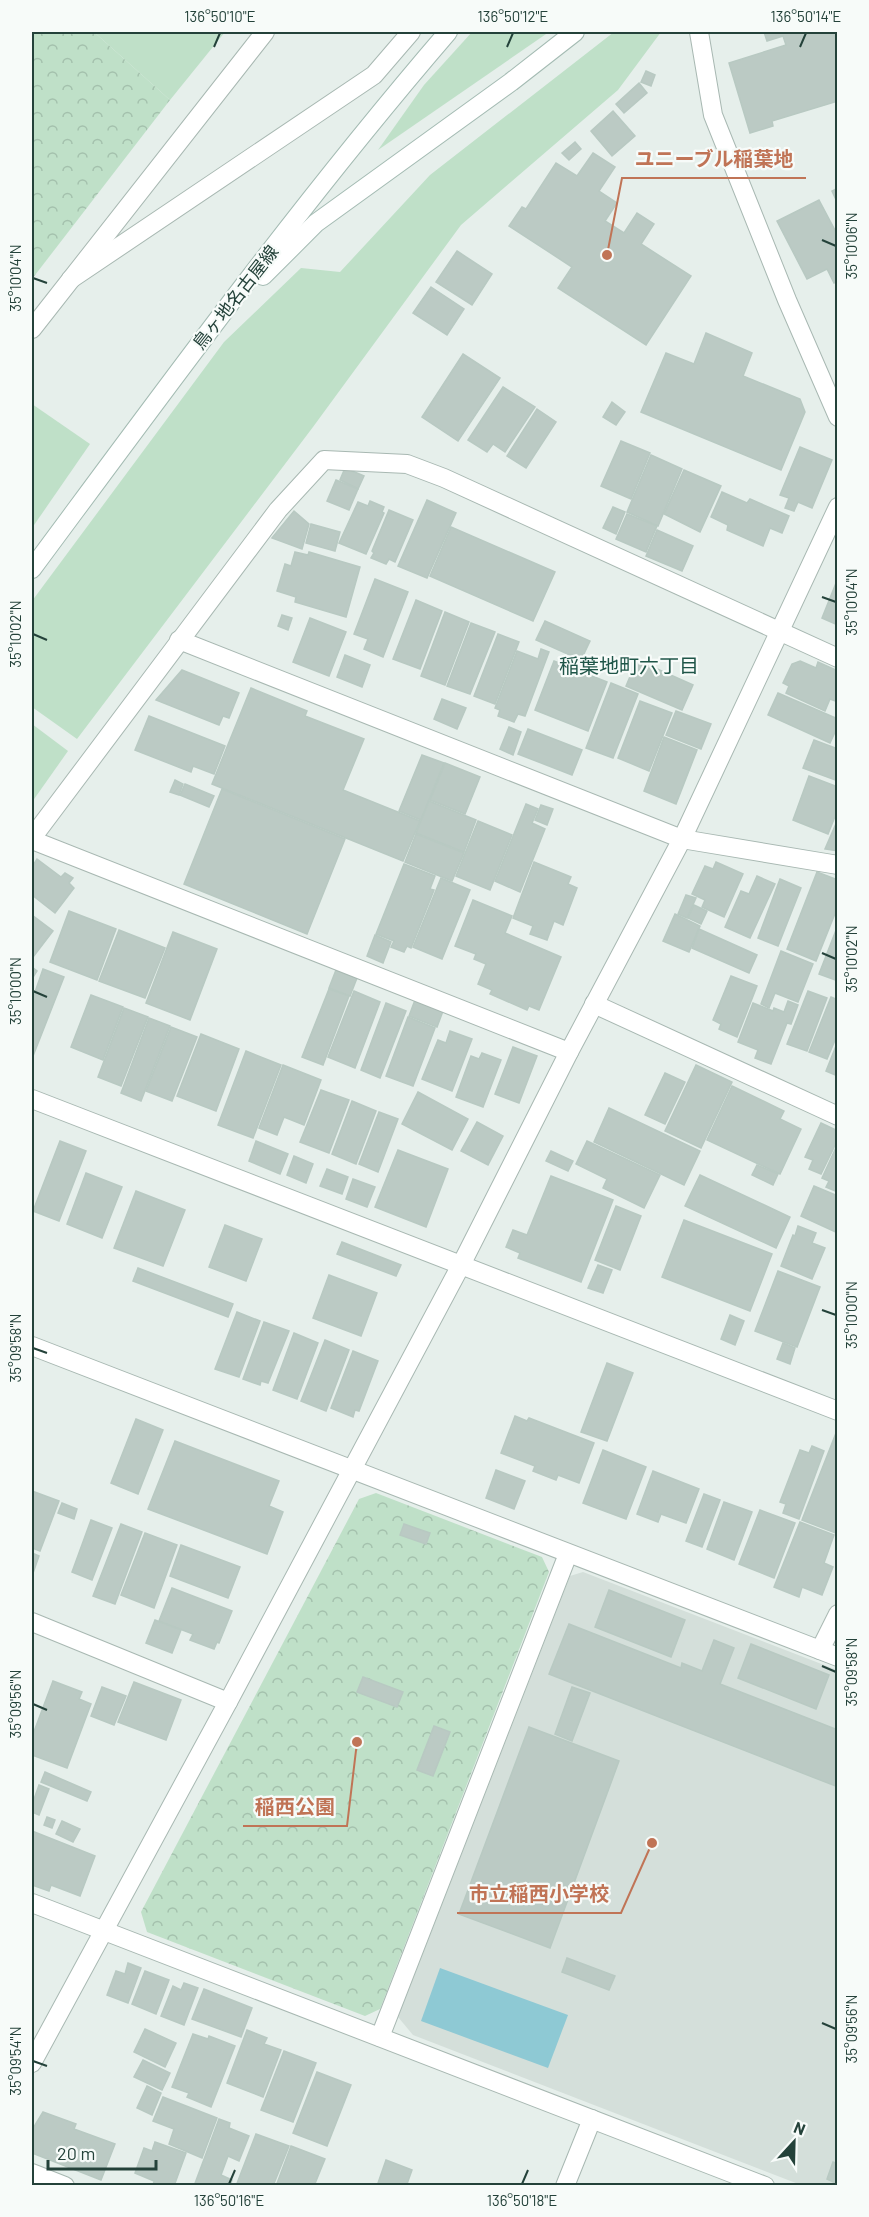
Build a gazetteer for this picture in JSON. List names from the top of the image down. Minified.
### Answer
{"streets":{"street":["鳥ヶ地名古屋線"]},"districts":["稲葉地町六丁目"],"places":["ユニーブル稲葉地","稲西公園","市立稲西小学校"],"scale_bar":"20 m","north":"top","coordinates":["136°50'10\"E","136°50'12\"E","136°50'14\"E","35°10'06\"N","35°10'04\"N","35°10'02\"N","35°10'00\"N","35°09'58\"N","35°09'56\"N","35°09'54\"N","136°50'16\"E","136°50'18\"E"]}
